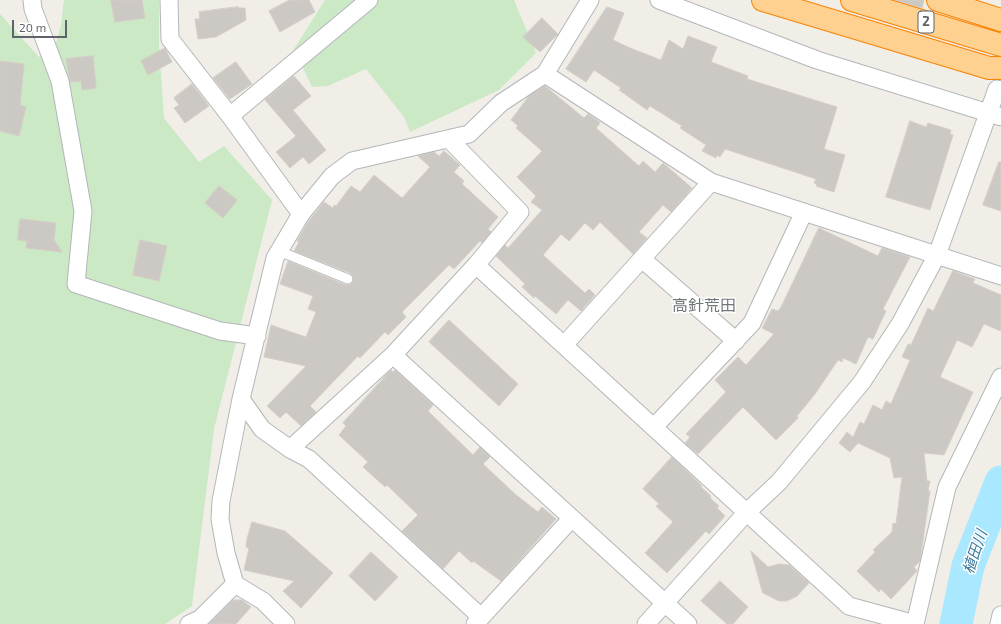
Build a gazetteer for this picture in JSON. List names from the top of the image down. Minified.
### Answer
{"streets":{"highway":["2"]},"districts":["高針荒田"],"water":["植田川"],"scale_bar":"20 m"}
